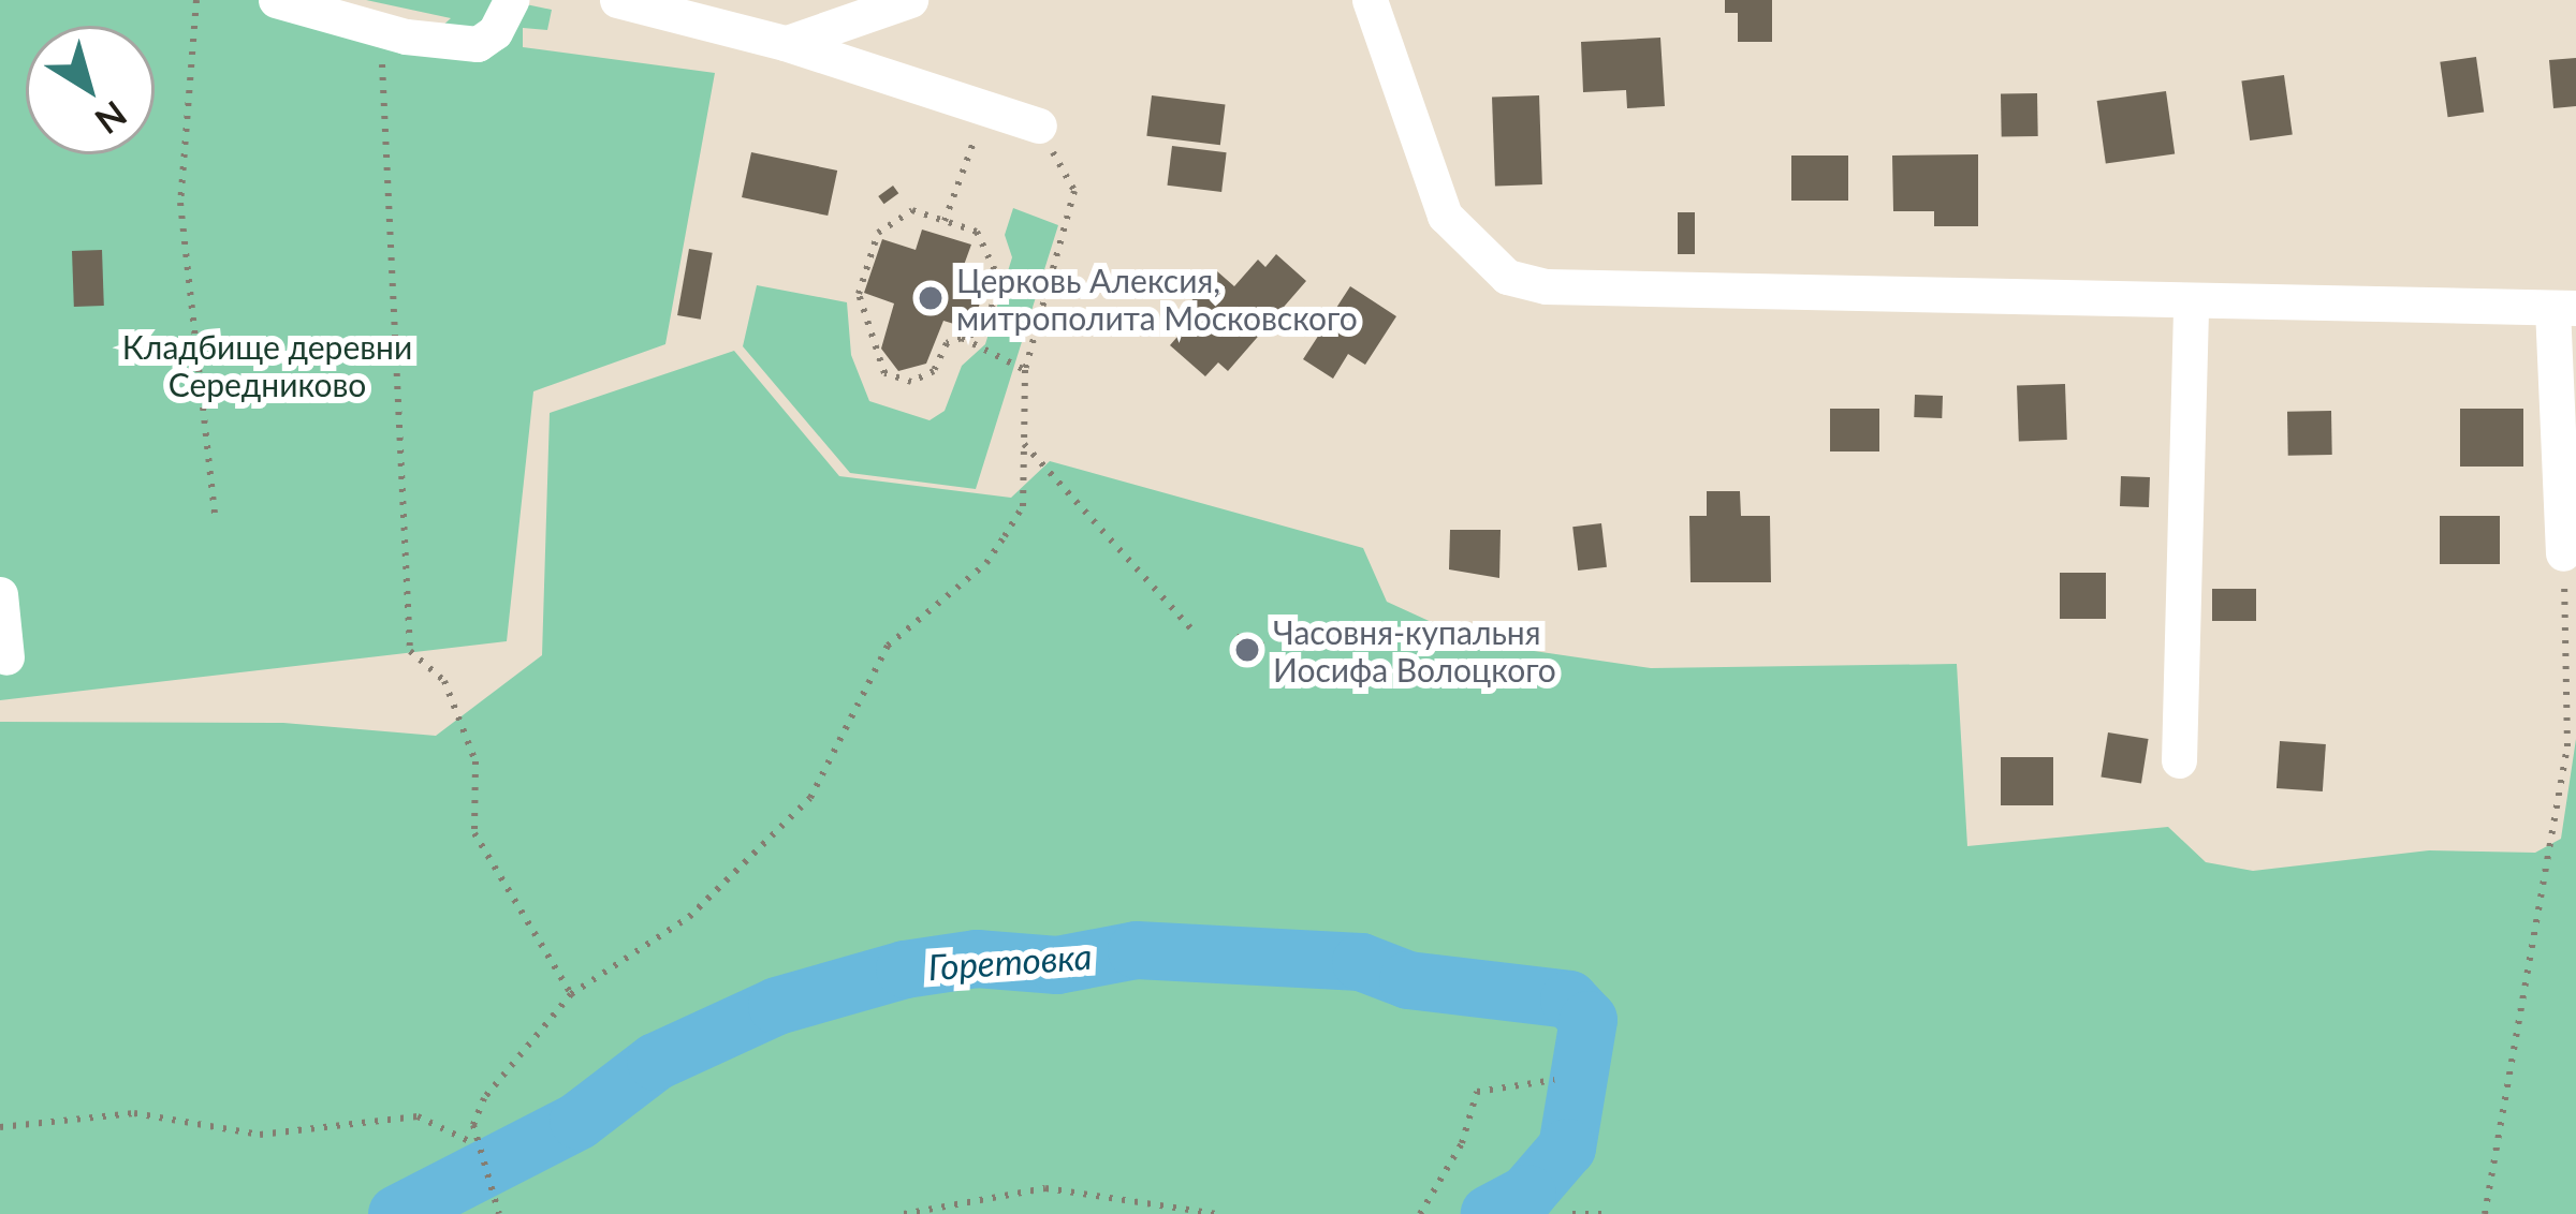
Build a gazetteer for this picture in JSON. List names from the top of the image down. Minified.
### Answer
{"water":["Горетовка"],"parks":["Кладбище деревни Середниково"],"places":["Церковь Алексия, митрополита Московского","Часовня-купальня Иосифа Волоцкого"],"north":"bottom right"}
